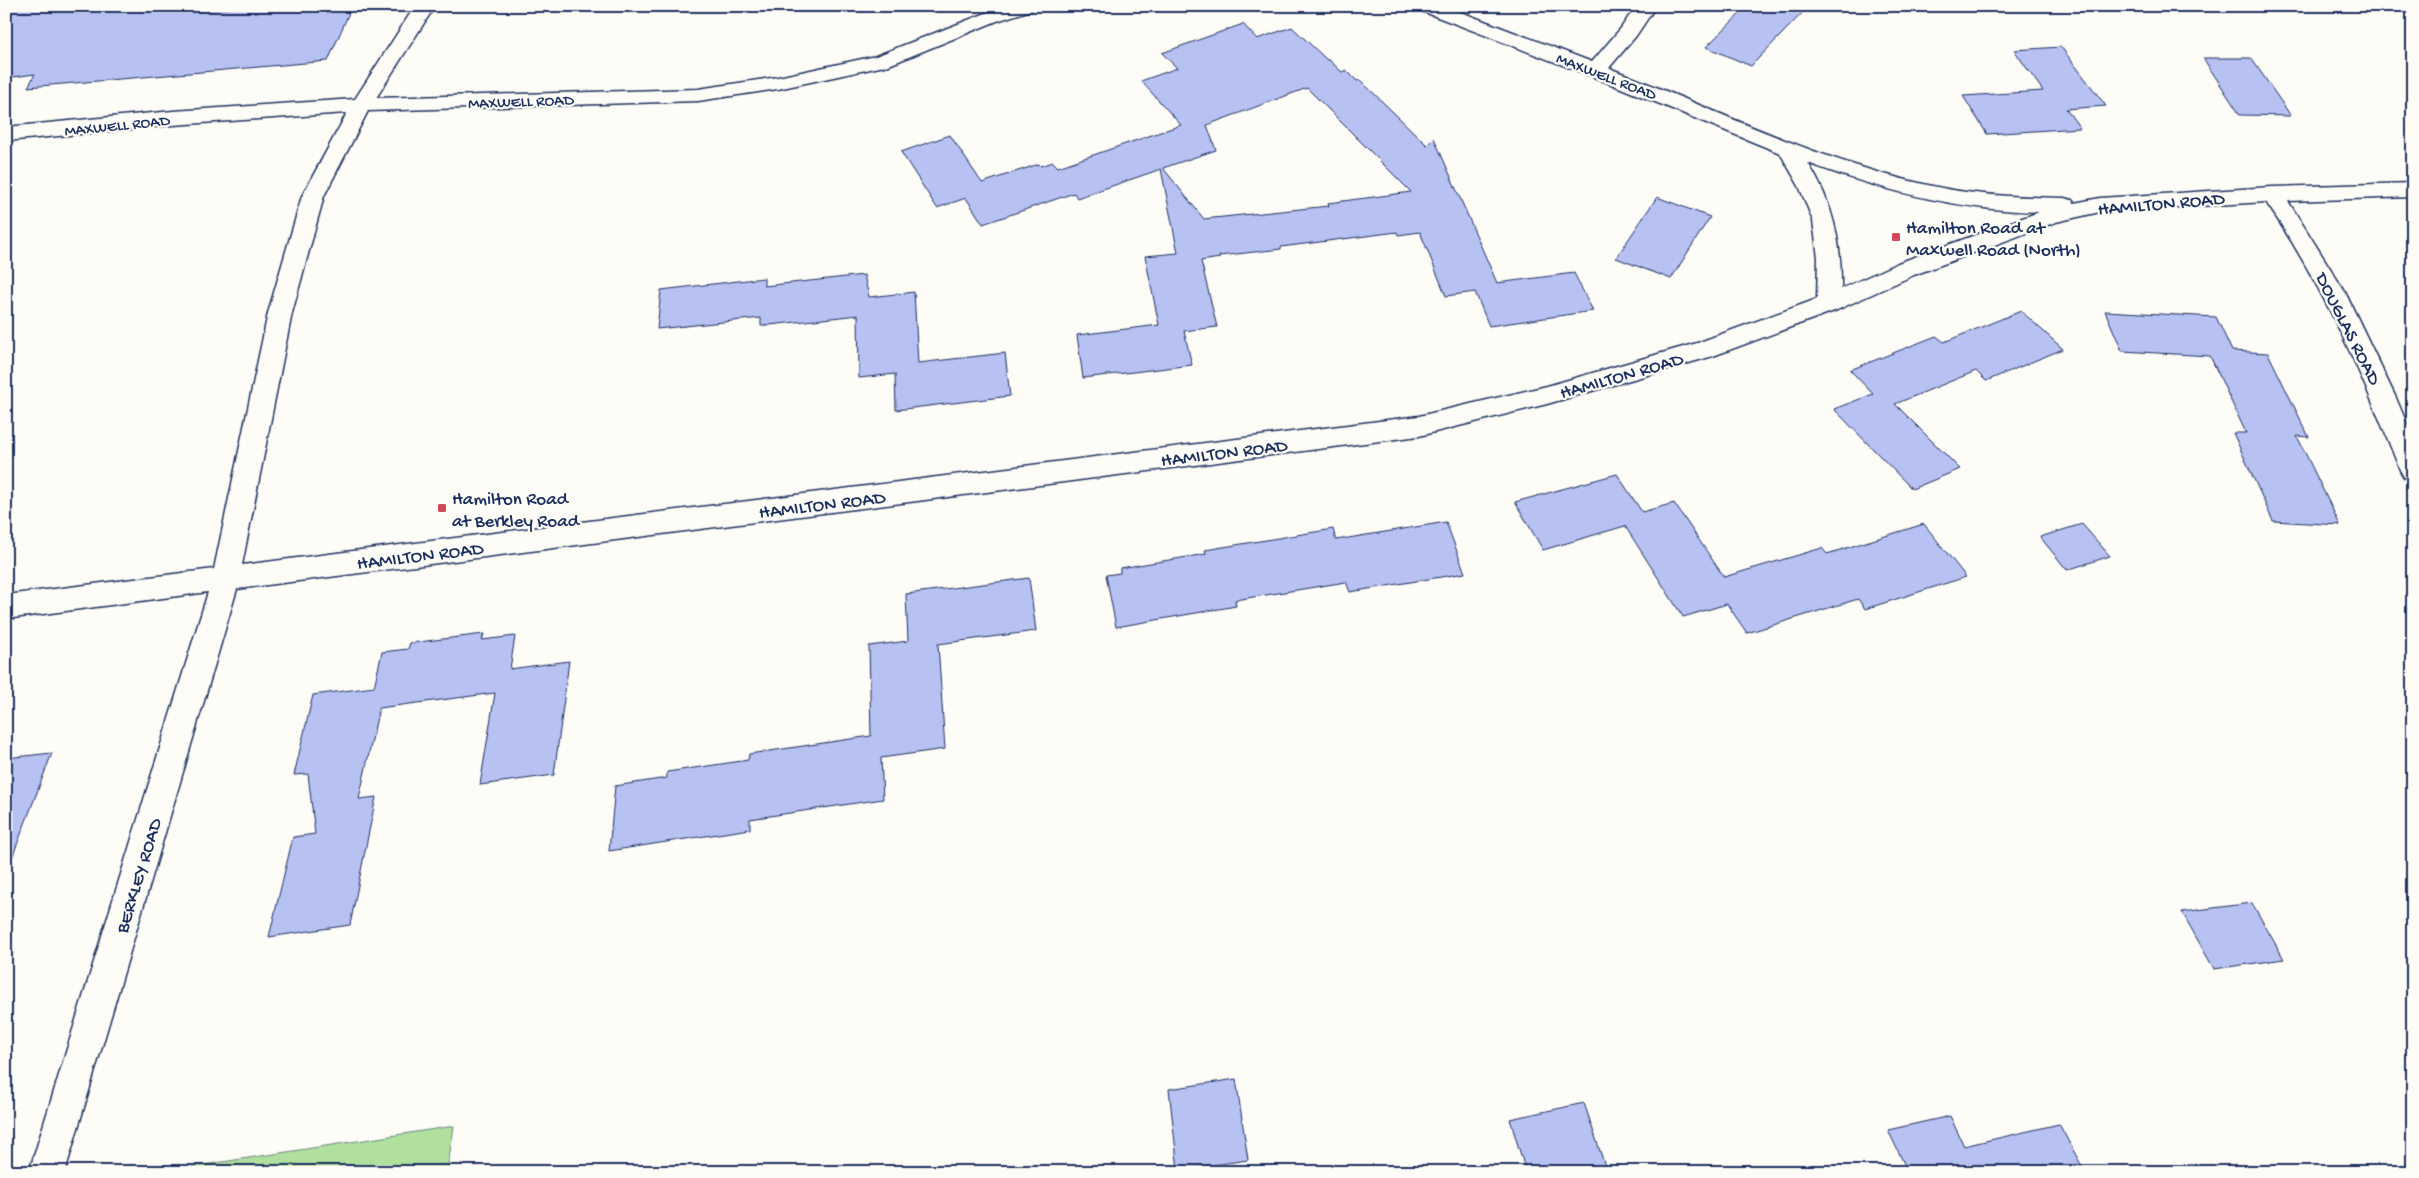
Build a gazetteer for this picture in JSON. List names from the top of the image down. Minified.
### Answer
{"streets":{"street":["MAXWELL ROAD","HAMILTON ROAD","DOUGLAS ROAD","BERKLEY ROAD"]},"crossings":[["MAXWELL ROAD","HAMILTON ROAD"],["MAXWELL ROAD","BERKLEY ROAD"],["HAMILTON ROAD","DOUGLAS ROAD"],["HAMILTON ROAD","BERKLEY ROAD"]],"places":{"transit":["Hamilton Road at Maxwell Road (North)","Hamilton Road at Berkley Road"]}}
